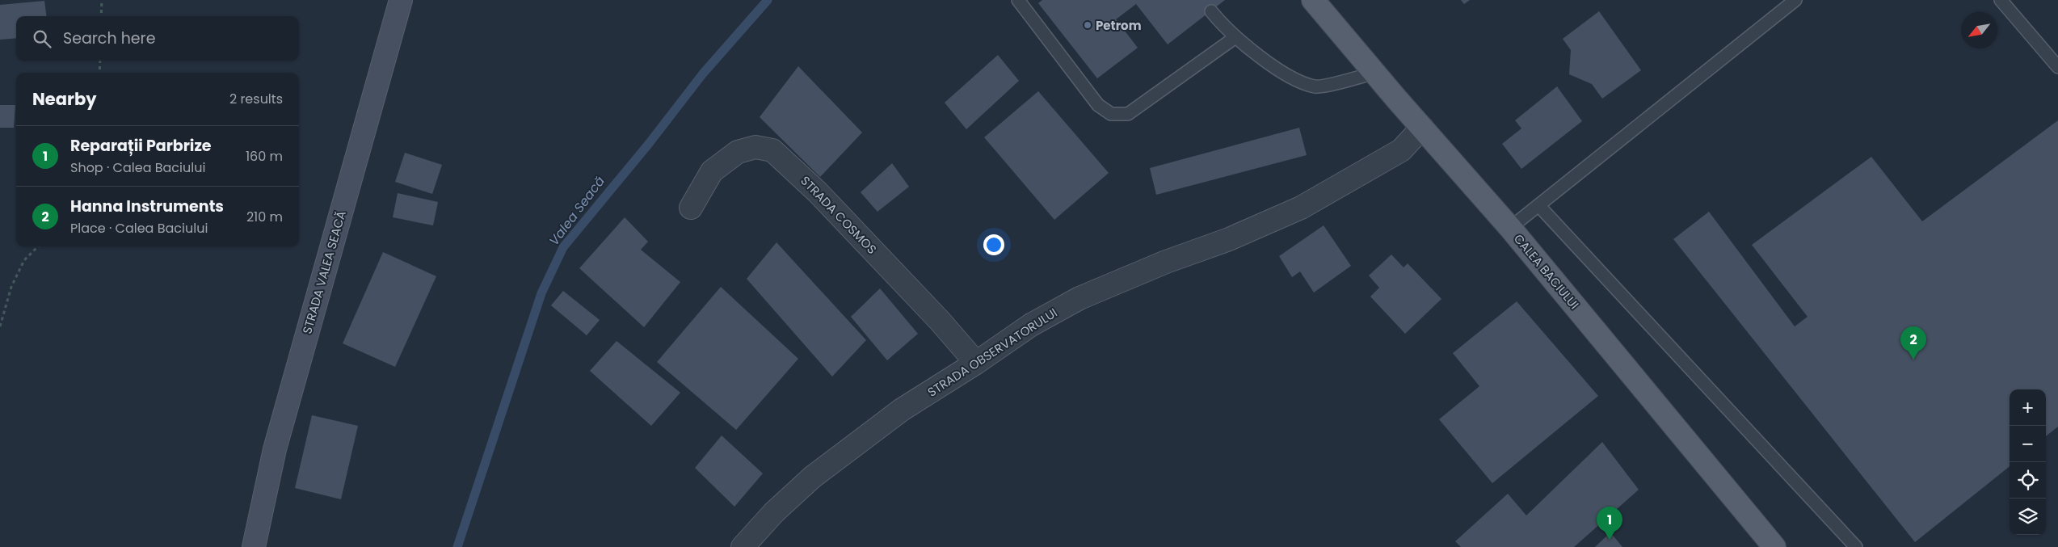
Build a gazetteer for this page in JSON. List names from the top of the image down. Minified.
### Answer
{"streets":{"main road":["CALEA BACIULUI","STRADA VALEA SEACĂ"],"street":["STRADA COSMOS","STRADA OBSERVATORULUI"]},"crossings":[["STRADA COSMOS","STRADA OBSERVATORULUI"],["CALEA BACIULUI","STRADA OBSERVATORULUI"]],"water":["Valea Seacă"],"places":["Petrom"],"north":"bottom left","page":{"search":"Search here","heading":["Nearby","2 results"],"list":[{"mark":"1","name":"Reparații Parbrize","note":"Shop · Calea Baciului","value":"160 m"},{"mark":"2","name":"Hanna Instruments","note":"Place · Calea Baciului","value":"210 m"}],"pins":["2","1"],"map_buttons":["+","−"]}}
